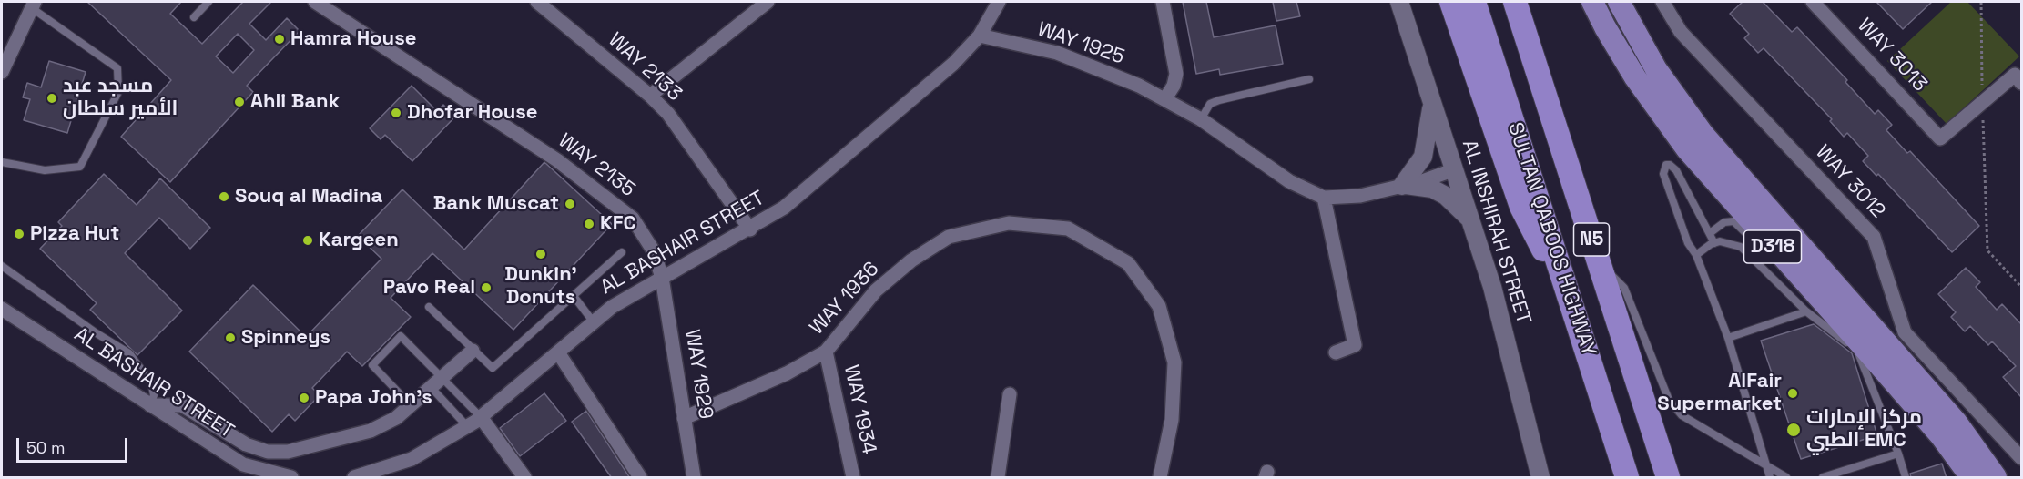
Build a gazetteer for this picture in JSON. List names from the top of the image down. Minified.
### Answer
{"streets":{"highway":["SULTAN QABOOS HIGHWAY","N5"],"main road":["D318"],"street":["WAY 1925","WAY 3013","WAY 2133","WAY 2135","WAY 3012","AL INSHIRAH STREET","AL BASHAIR STREET","WAY 1936","WAY 1929","WAY 1934"]},"crossings":[["WAY 1925","AL INSHIRAH STREET"],["WAY 1925","AL BASHAIR STREET"],["WAY 2133","AL BASHAIR STREET"],["WAY 2135","AL BASHAIR STREET"],["WAY 2135","WAY 1929"],["AL BASHAIR STREET","WAY 1929"],["WAY 1936","WAY 1929"],["WAY 1936","WAY 1934"]],"places":["Hamra House","مسجد عبد الأمير سلطان","Ahli Bank","Dhofar House","Souq al Madina","Bank Muscat","KFC","Pizza Hut","Kargeen","Dunkin' Donuts","Pavo Real","Spinneys","AlFair Supermarket","Papa John's","مركز الإمارات الطبي EMC"],"scale_bar":"50 m"}
